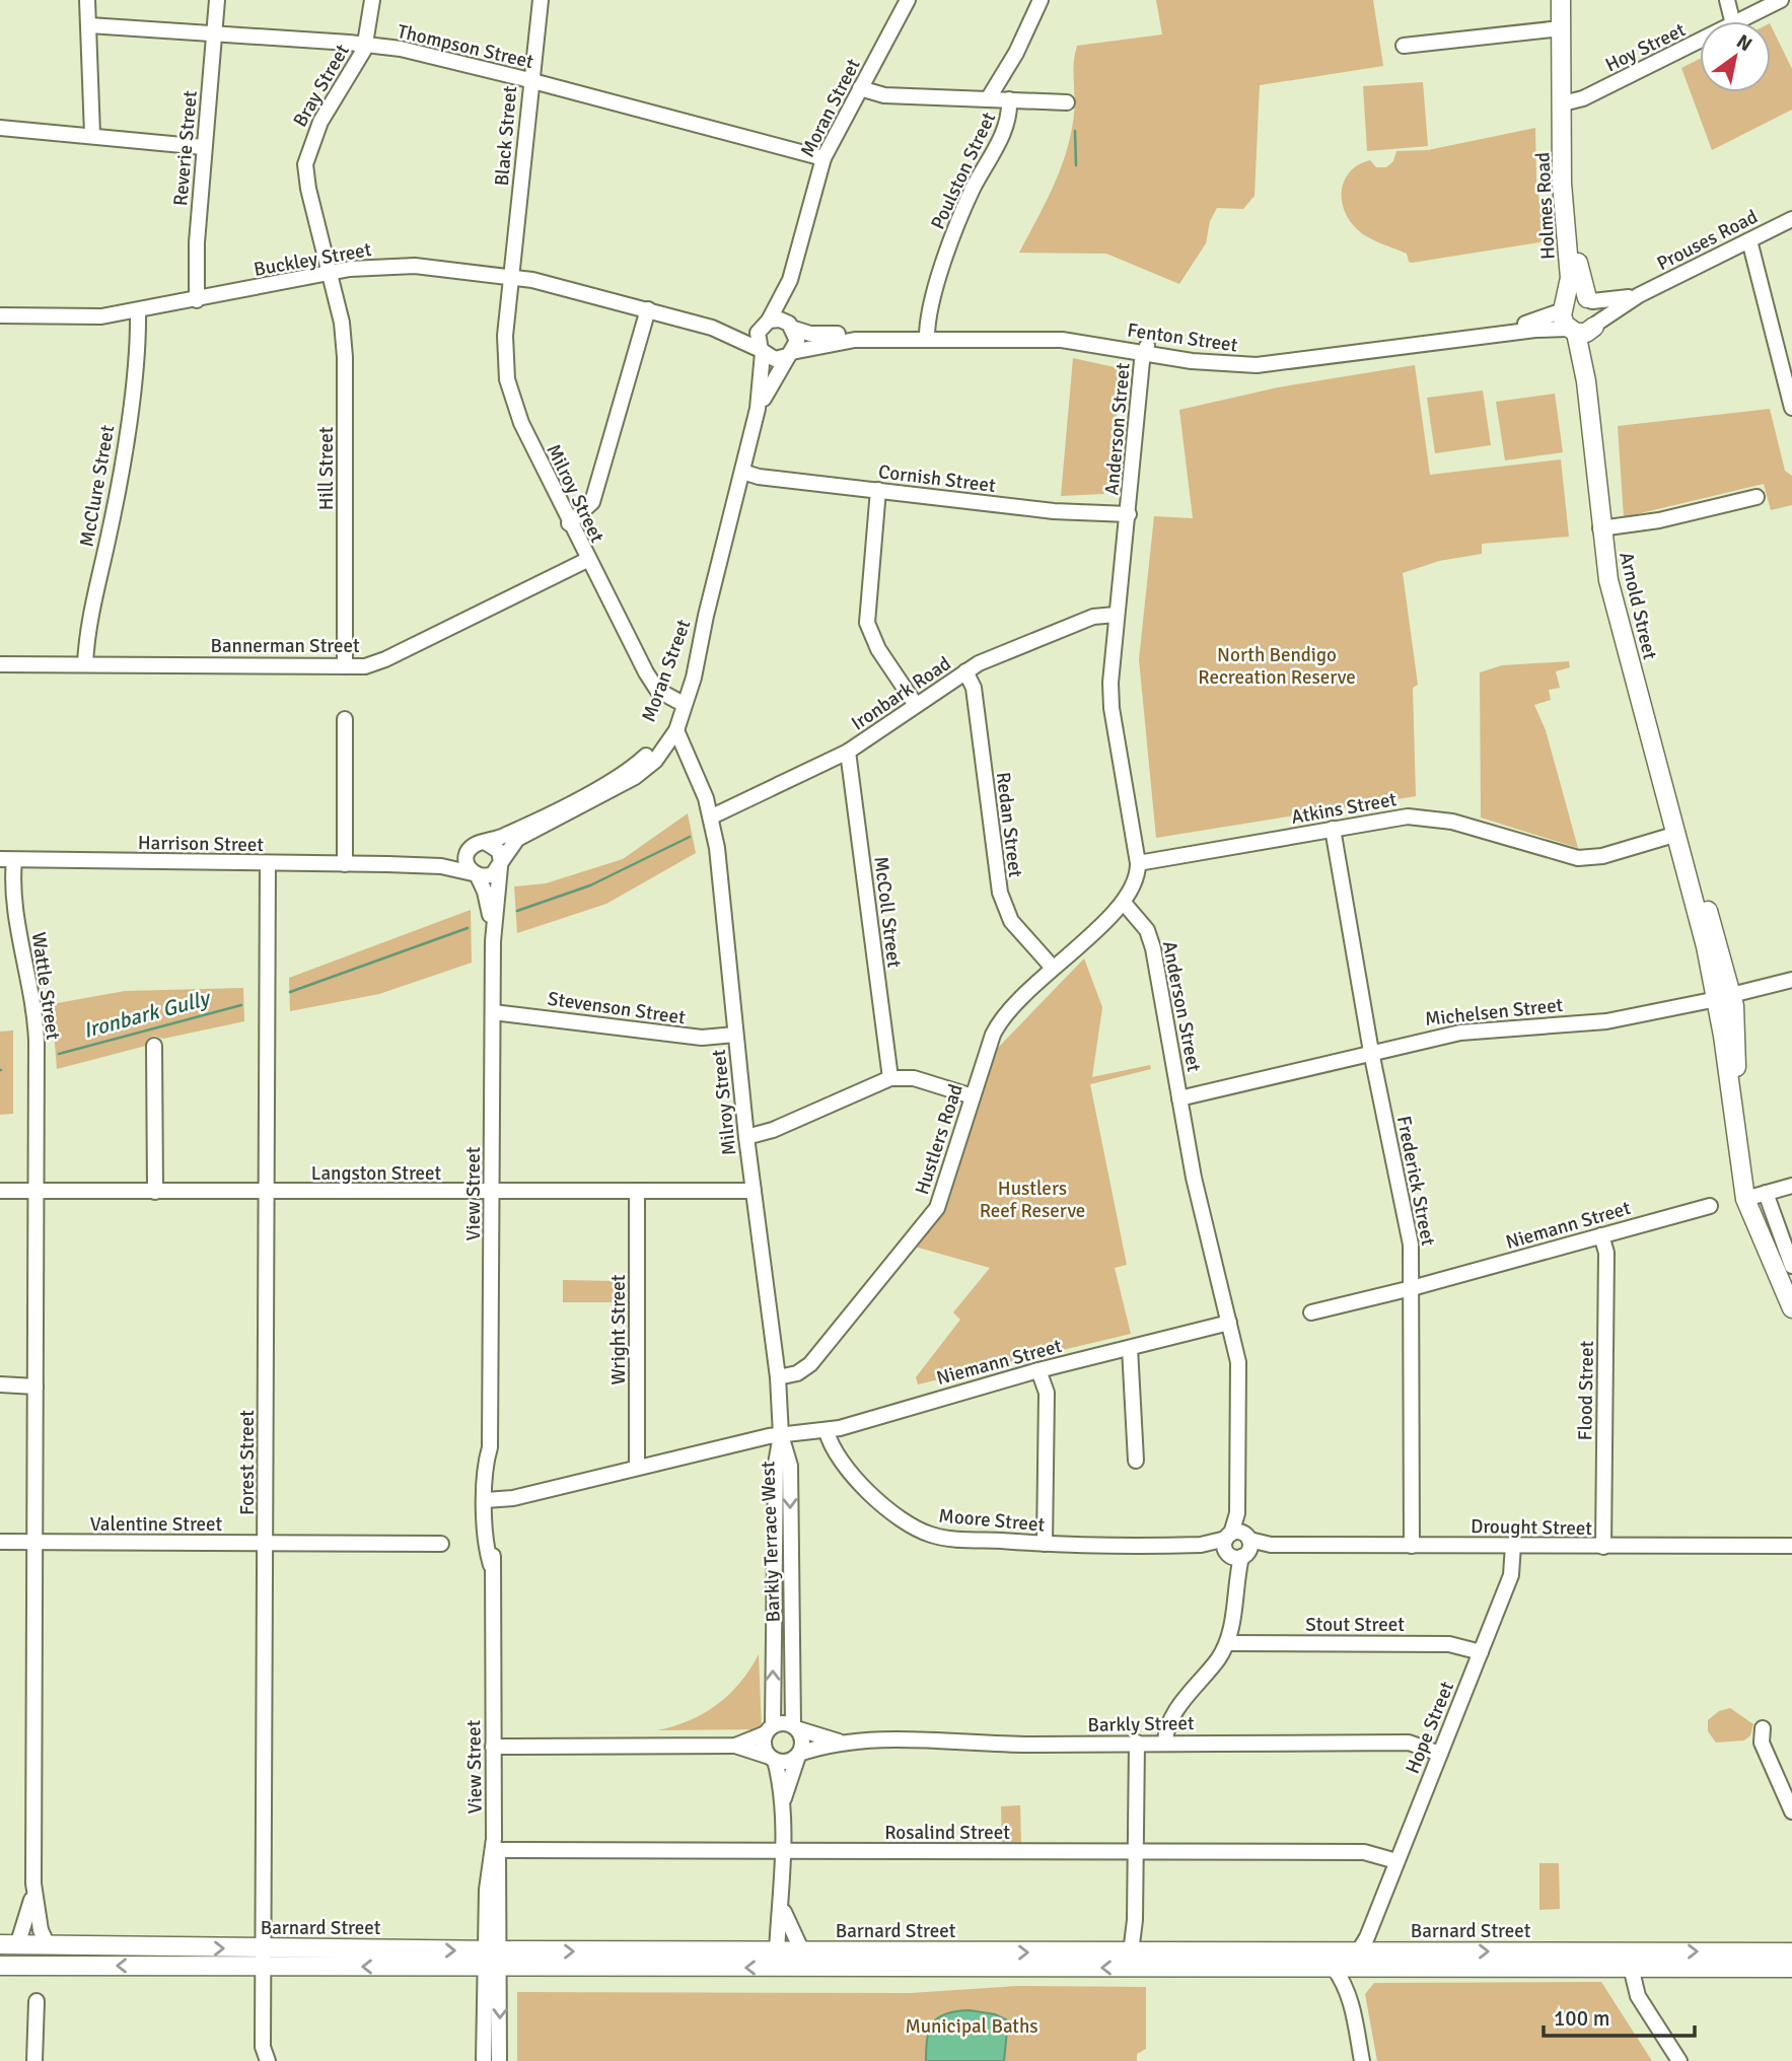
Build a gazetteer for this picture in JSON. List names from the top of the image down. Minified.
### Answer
{"streets":{"main road":["Holmes Road","Arnold Street","Barnard Street"],"street":["Thompson Street","Hoy Street","Bray Street","Moran Street","Black Street","Reverie Street","Poulston Street","Prouses Road","Buckley Street","Fenton Street","Anderson Street","Hill Street","Cornish Street","McClure Street","Milroy Street","Bannerman Street","Ironbark Road","Atkins Street","Redan Street","Harrison Street","McColl Street","Wattle Street","Stevenson Street","Michelsen Street","Hustlers Road","Langston Street","Frederick Street","View Street","Niemann Street","Wright Street","Flood Street","Forest Street","Moore Street","Valentine Street","Drought Street","Barkly Terrace West","Stout Street","Barkly Street","Hope Street","Rosalind Street"]},"crossings":[["Thompson Street","Bray Street"],["Thompson Street","Moran Street"],["Thompson Street","Black Street"],["Thompson Street","Reverie Street"],["Hoy Street","Holmes Road"],["Bray Street","Buckley Street"],["Bray Street","Hill Street"],["Moran Street","Buckley Street"],["Moran Street","Fenton Street"],["Moran Street","Cornish Street"],["Moran Street","Milroy Street"],["Black Street","Buckley Street"],["Black Street","Milroy Street"],["Reverie Street","Buckley Street"],["Poulston Street","Fenton Street"],["Holmes Road","Prouses Road"],["Holmes Road","Fenton Street"],["Holmes Road","Arnold Street"],["Prouses Road","Fenton Street"],["Prouses Road","Arnold Street"],["Buckley Street","Fenton Street"],["Buckley Street","Hill Street"],["Buckley Street","McClure Street"],["Buckley Street","Milroy Street"],["Fenton Street","Anderson Street"],["Fenton Street","Arnold Street"],["Anderson Street","Cornish Street"],["Anderson Street","Ironbark Road"],["Anderson Street","Atkins Street"],["Anderson Street","Michelsen Street"],["Anderson Street","Hustlers Road"],["Anderson Street","Niemann Street"],["Anderson Street","Moore Street"],["Anderson Street","Drought Street"],["Anderson Street","Stout Street"],["Hill Street","Bannerman Street"],["McClure Street","Bannerman Street"],["Milroy Street","Bannerman Street"],["Milroy Street","Ironbark Road"],["Milroy Street","Stevenson Street"],["Milroy Street","Hustlers Road"],["Milroy Street","Langston Street"],["Milroy Street","Niemann Street"],["Milroy Street","Barkly Terrace West"],["Arnold Street","Atkins Street"],["Arnold Street","Michelsen Street"],["Ironbark Road","Redan Street"],["Ironbark Road","McColl Street"],["Atkins Street","Frederick Street"],["Redan Street","Hustlers Road"],["Harrison Street","Wattle Street"],["Harrison Street","View Street"],["Harrison Street","Forest Street"],["Wattle Street","Langston Street"],["Wattle Street","Valentine Street"],["Wattle Street","Barnard Street"],["Stevenson Street","View Street"],["Michelsen Street","Frederick Street"],["Langston Street","View Street"],["Langston Street","Wright Street"],["Langston Street","Forest Street"],["Frederick Street","Niemann Street"],["Frederick Street","Drought Street"],["View Street","Rosalind Street"],["View Street","Barnard Street"],["Niemann Street","Flood Street"],["Niemann Street","Moore Street"],["Niemann Street","Barkly Terrace West"],["Flood Street","Drought Street"],["Forest Street","Valentine Street"],["Forest Street","Barnard Street"],["Moore Street","Drought Street"],["Drought Street","Hope Street"],["Barkly Terrace West","Barkly Street"],["Stout Street","Hope Street"],["Barkly Street","Hope Street"],["Hope Street","Rosalind Street"],["Hope Street","Barnard Street"]],"water":["Ironbark Gully"],"parks":["North Bendigo Recreation Reserve","Hustlers Reef Reserve","Municipal Baths"],"scale_bar":"100 m","north":"top right"}
